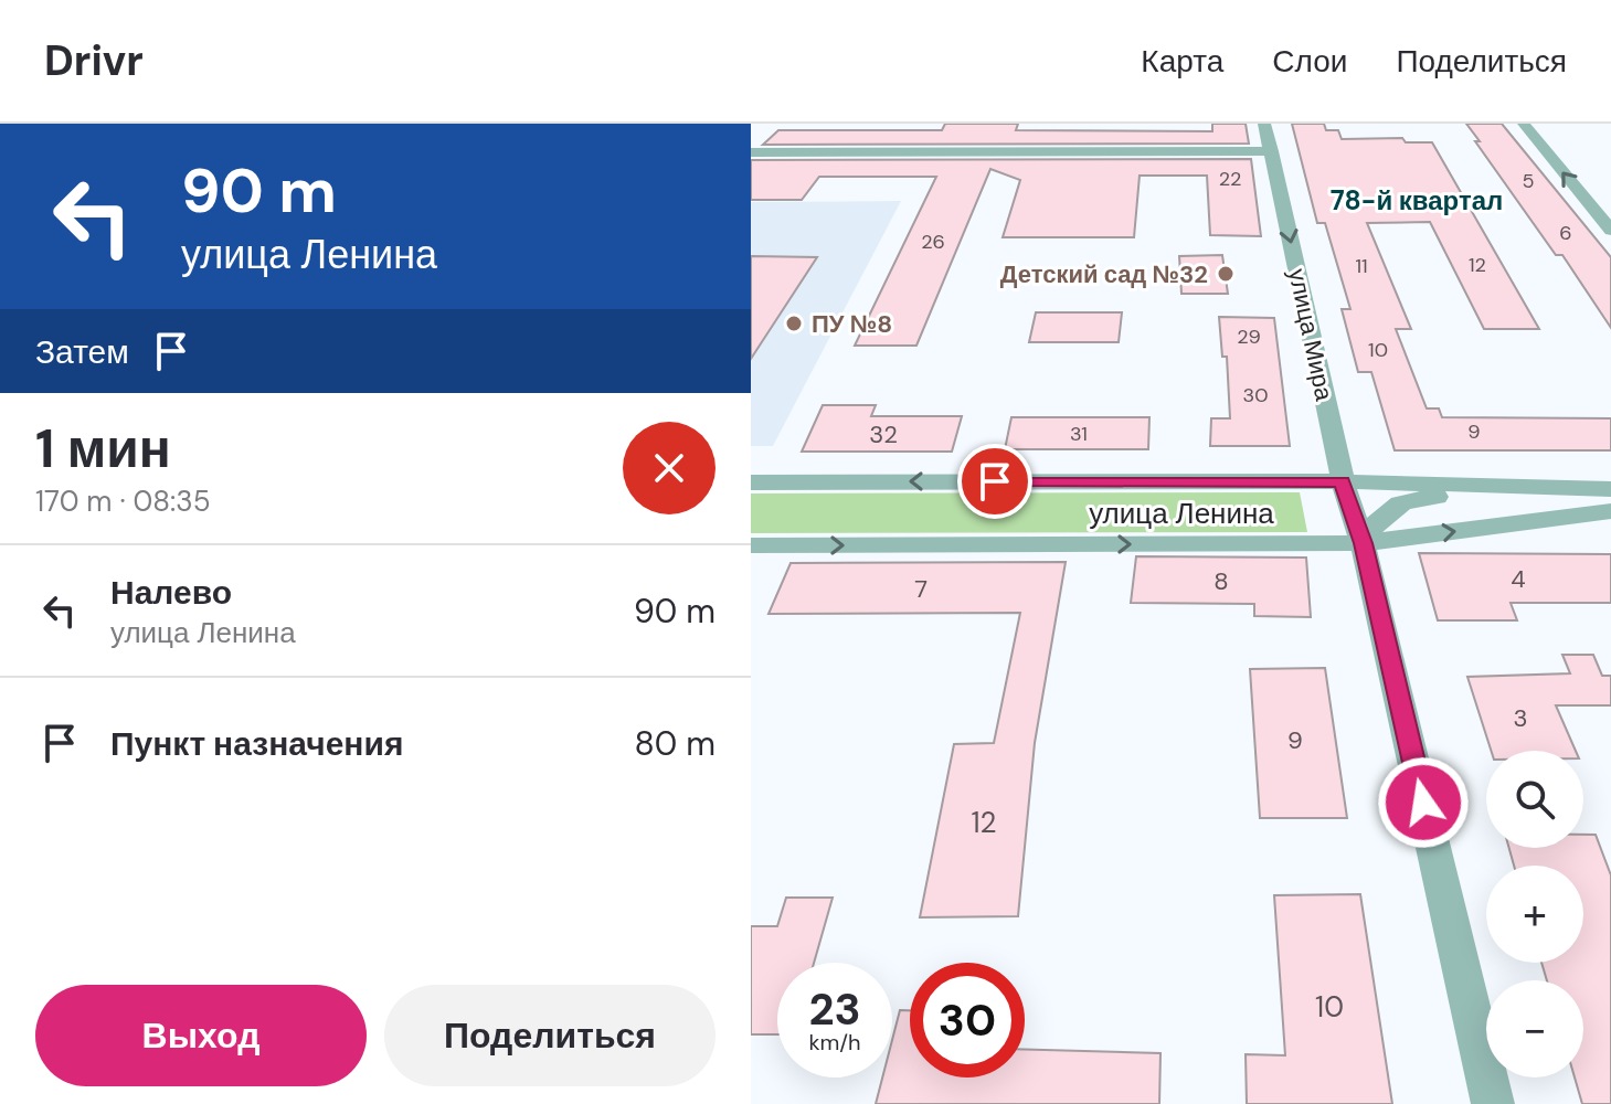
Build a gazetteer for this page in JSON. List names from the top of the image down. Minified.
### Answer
{"streets":{"street":["улица Мира","улица Ленина"]},"crossings":[["улица Мира","улица Ленина"]],"districts":["78-й квартал"],"places":["Детский сад №32","ПУ №8"],"house_numbers":["22","5","6","26","12","11","29","10","30","9","32","31","4","8","7","3","9","12","10"],"page":{"header":"Drivr","nav":["Карта","Слои","Поделиться"],"turn":["90 m","улица Ленина"],"then":"Затем","heading":["1 мин","170 m · 08:35"],"list":[{"name":"Налево","note":"улица Ленина","value":"90 m"},{"name":"Пункт назначения","value":"80 m"}],"map_buttons":["+","−"],"speed":"23 km/h","limit":"30","buttons":["Выход","Поделиться"]}}
